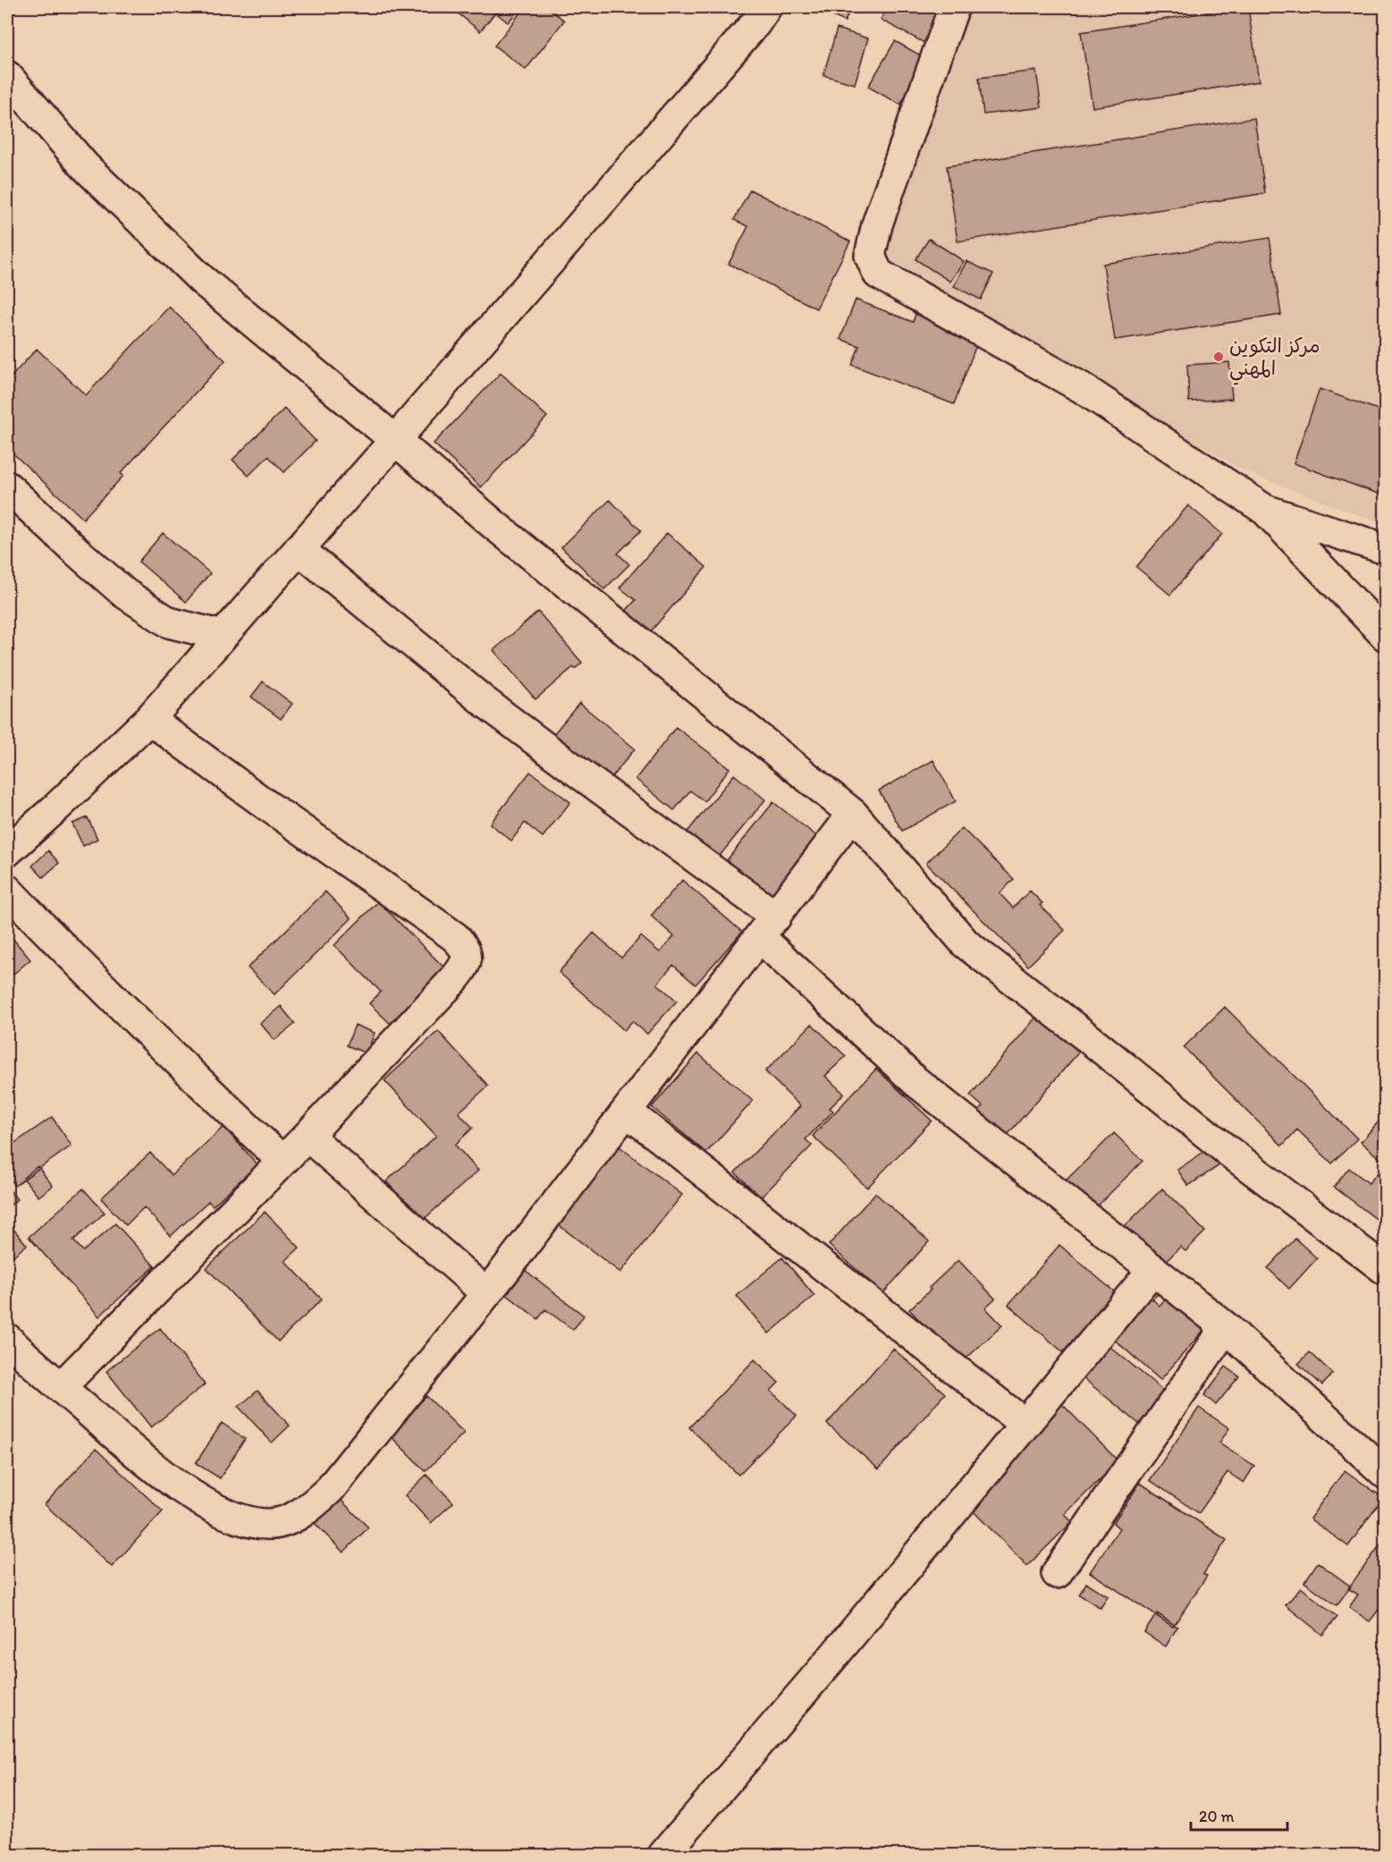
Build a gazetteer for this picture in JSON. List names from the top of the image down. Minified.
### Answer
{"places":["مركز التكوين المهني"],"scale_bar":"20 m"}
